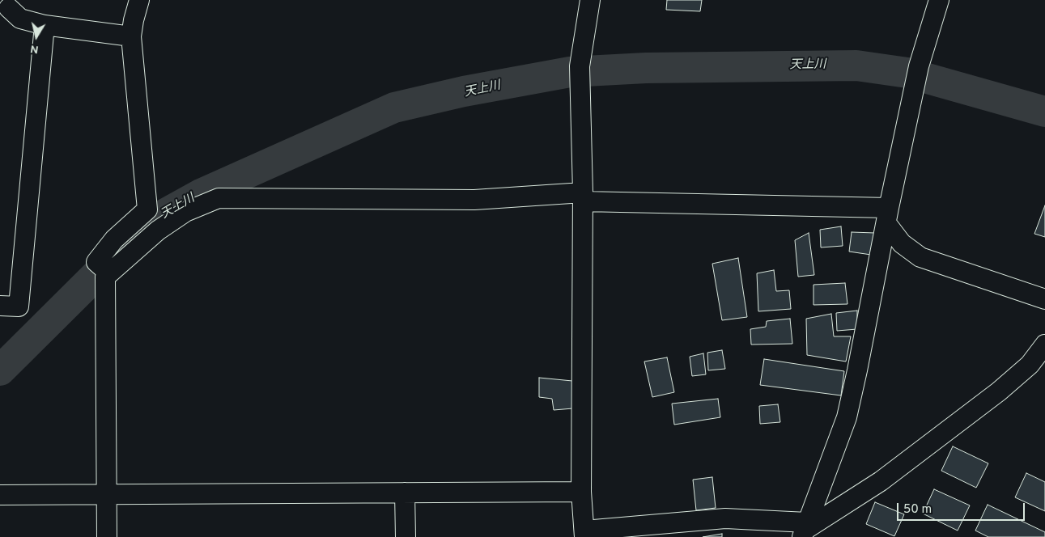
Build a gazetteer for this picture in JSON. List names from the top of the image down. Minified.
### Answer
{"water":["天上川"],"scale_bar":"50 m","north":"bottom"}
